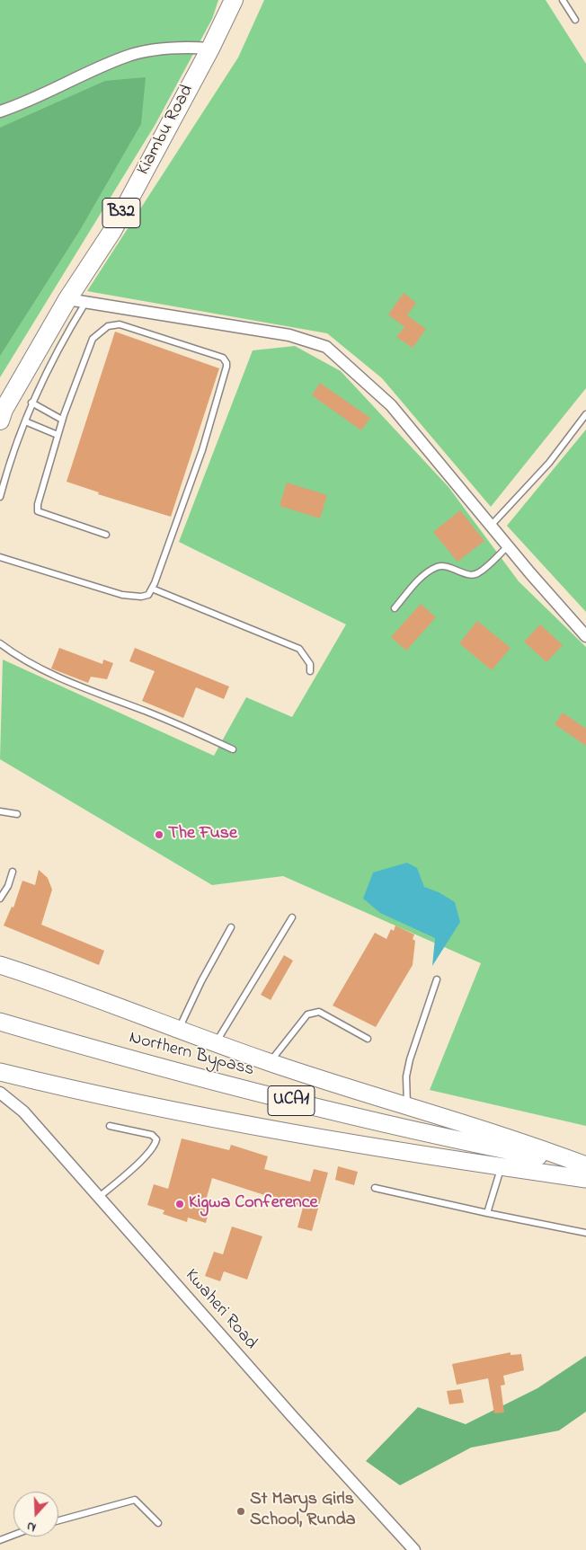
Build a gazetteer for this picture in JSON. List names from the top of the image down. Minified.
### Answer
{"streets":{"highway":["Kiambu Road","B32"],"main road":["Northern Bypass","UCA1"],"street":["Kwaheri Road"]},"places":["The Fuse","Kigwa Conference","St Marys Girls School, Runda"],"north":"bottom"}
